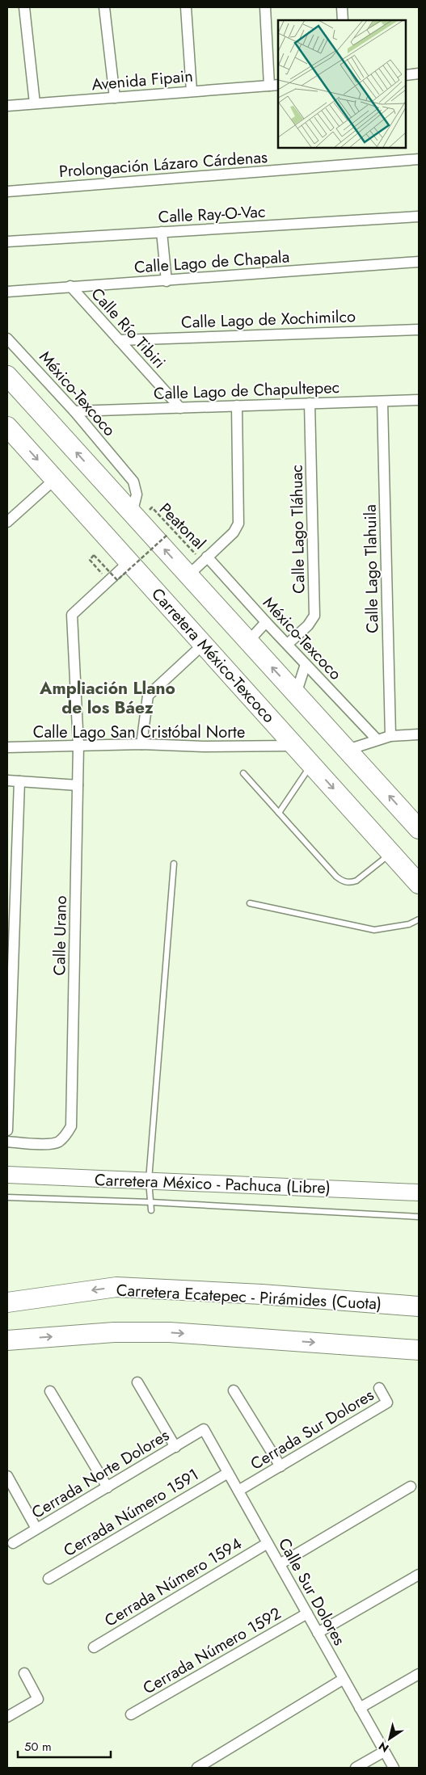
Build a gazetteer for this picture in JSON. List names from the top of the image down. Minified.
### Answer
{"streets":{"highway":["Carretera México-Texcoco","Carretera Ecatepec - Pirámides (Cuota)"],"main road":["Carretera México - Pachuca (Libre)"],"street":["Avenida Fipain","Prolongación Lázaro Cárdenas","Calle Ray-O-Vac","Calle Lago de Chapala","Calle Lago de Xochimilco","Calle Río Tibiri","Calle Lago de Chapultepec","México-Texcoco","Calle Lago Tláhuac","Calle Lago Tlahuila","Calle Lago San Cristóbal Norte","Calle Urano","Cerrada Sur Dolores","Cerrada Norte Dolores","Cerrada Número 1591","Cerrada Número 1594","Calle Sur Dolores","Cerrada Número 1592"],"path":["Peatonal"]},"crossings":[["Calle Lago de Chapala","Calle Río Tibiri"],["Calle Lago de Xochimilco","Calle Río Tibiri"],["Calle Río Tibiri","Calle Lago de Chapultepec"],["Calle Lago de Chapultepec","México-Texcoco"],["Calle Lago de Chapultepec","Calle Lago Tláhuac"],["Calle Lago de Chapultepec","Calle Lago Tlahuila"],["México-Texcoco","Peatonal"],["México-Texcoco","Calle Lago Tláhuac"],["Peatonal","Calle Urano"],["Carretera México-Texcoco","Calle Lago San Cristóbal Norte"],["Carretera México-Texcoco","Calle Urano"],["Calle Lago San Cristóbal Norte","Calle Urano"],["Cerrada Sur Dolores","Calle Sur Dolores"],["Cerrada Norte Dolores","Calle Sur Dolores"],["Cerrada Número 1591","Calle Sur Dolores"],["Cerrada Número 1594","Calle Sur Dolores"],["Calle Sur Dolores","Cerrada Número 1592"]],"districts":["Ampliación Llano de los Báez"],"scale_bar":"50 m","north":"bottom left"}
